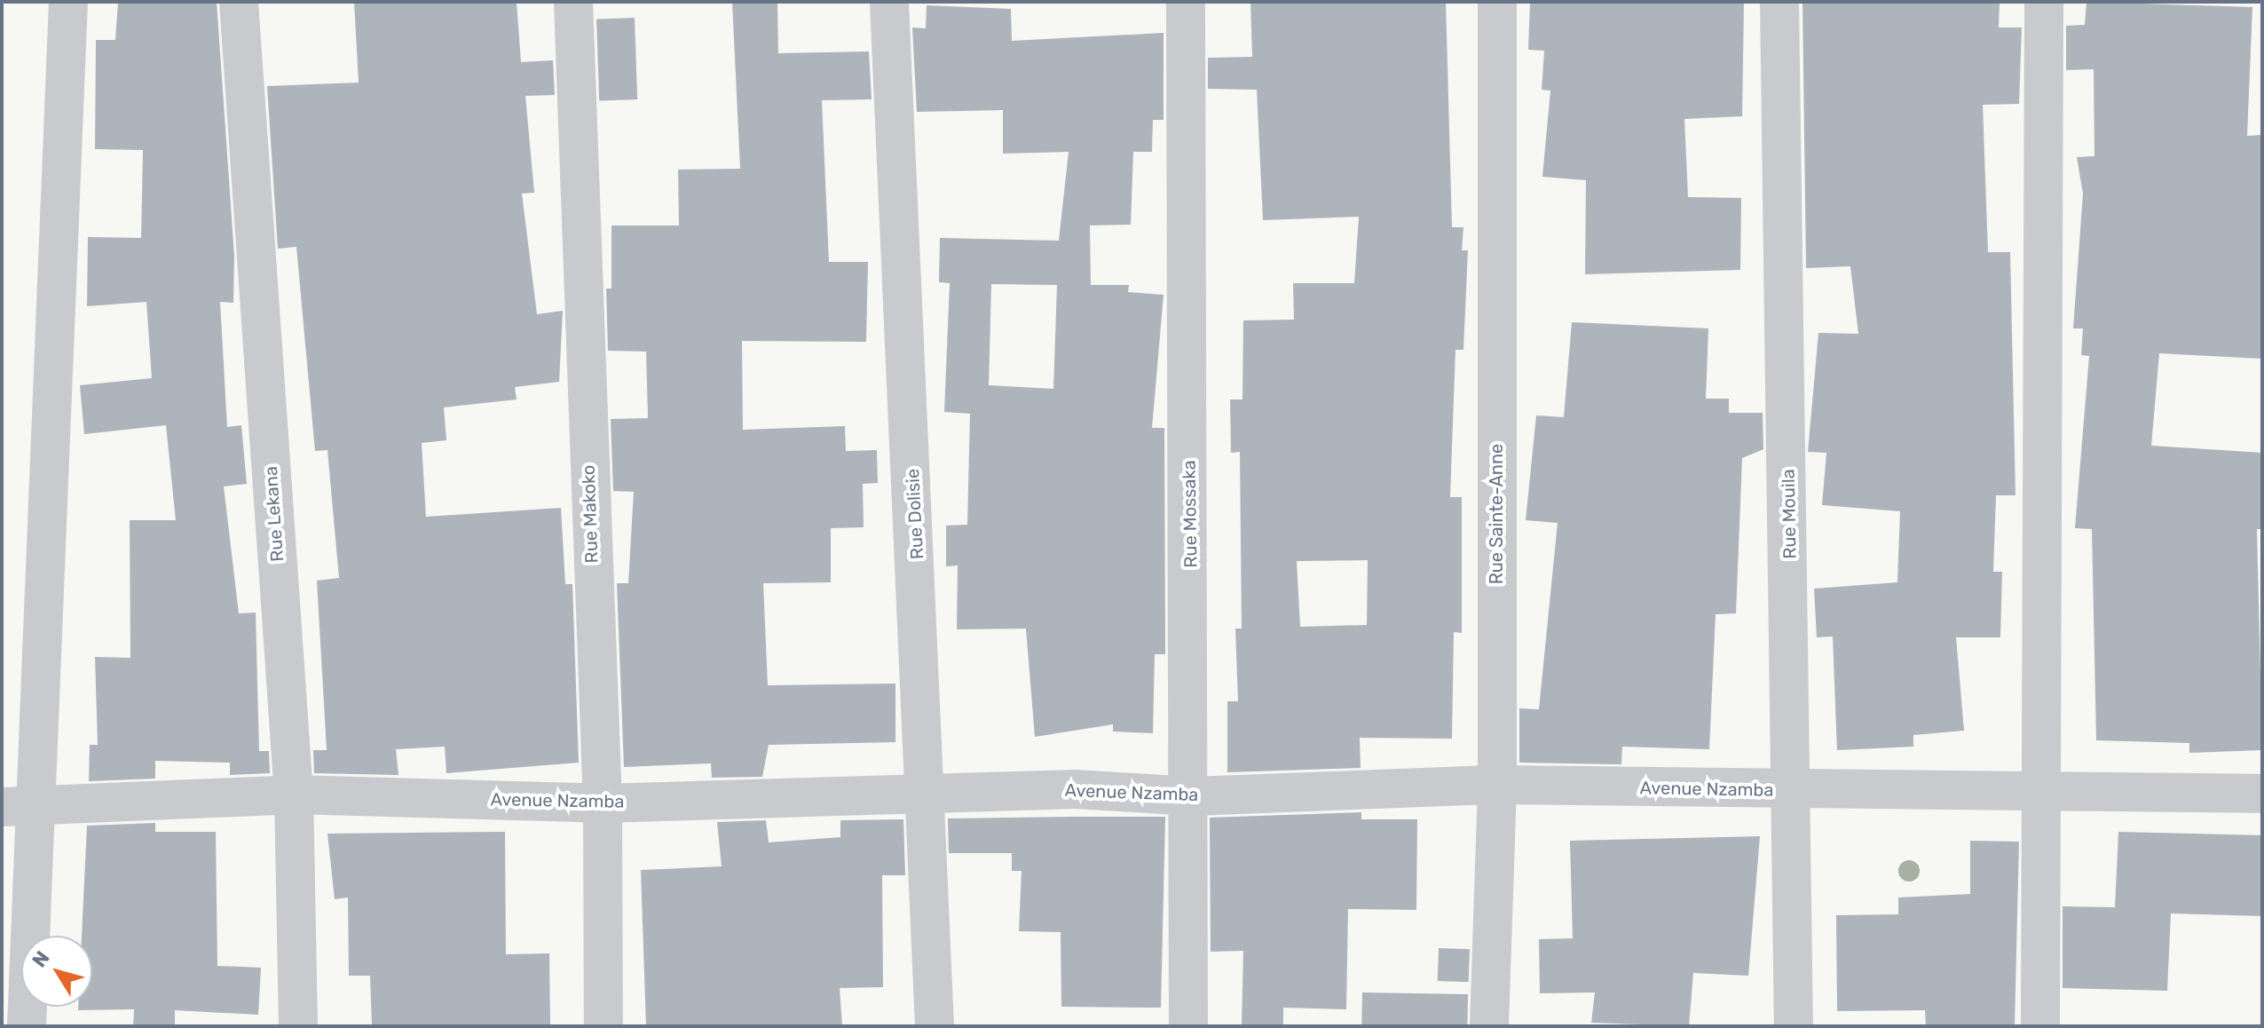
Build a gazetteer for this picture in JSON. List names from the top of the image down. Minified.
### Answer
{"streets":{"street":["Rue Lekana","Rue Makoko","Rue Dolisie","Rue Mossaka","Rue Sainte-Anne","Rue Mouila","Avenue Nzamba"]},"crossings":[["Rue Lekana","Avenue Nzamba"],["Rue Makoko","Avenue Nzamba"],["Rue Dolisie","Avenue Nzamba"],["Rue Mossaka","Avenue Nzamba"],["Rue Sainte-Anne","Avenue Nzamba"],["Rue Mouila","Avenue Nzamba"]],"north":"top left"}
